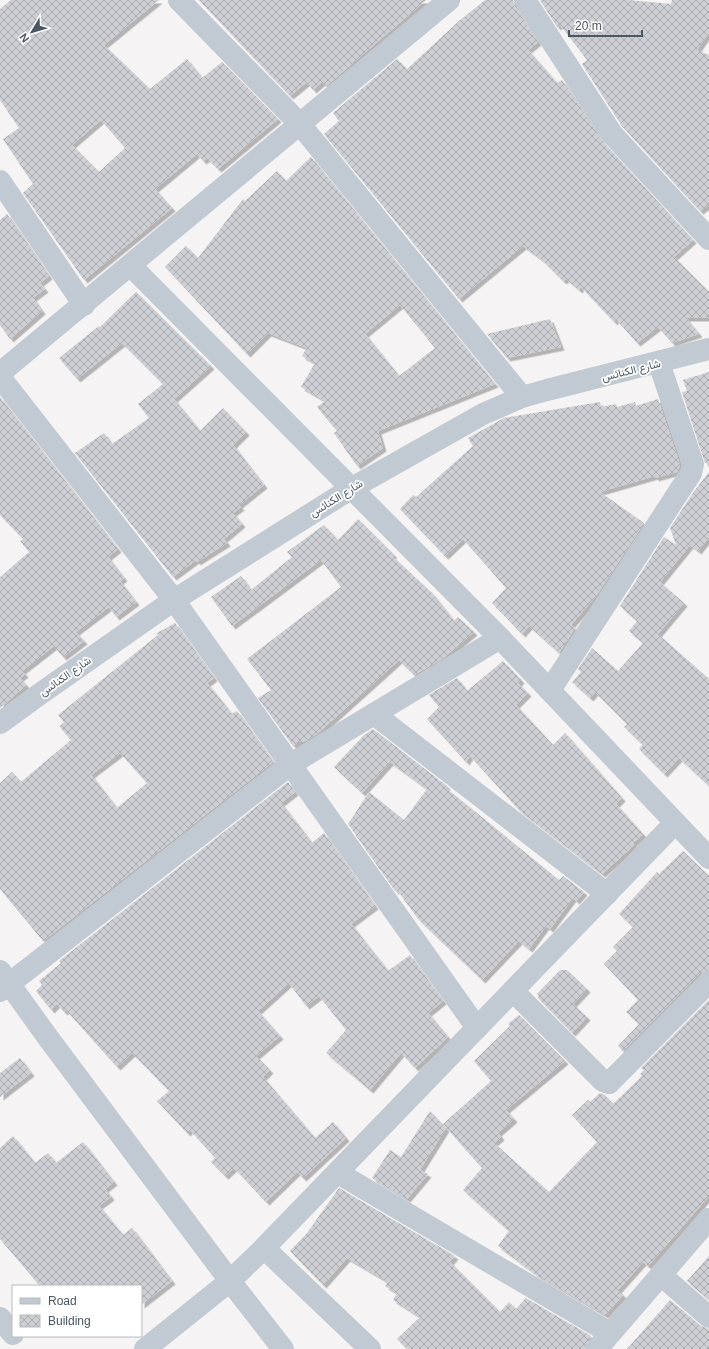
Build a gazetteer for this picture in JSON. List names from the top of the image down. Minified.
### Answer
{"streets":{"street":["شارع الكنائس"]},"legend":["Road","Building"],"scale_bar":"20 m","north":"bottom left"}
